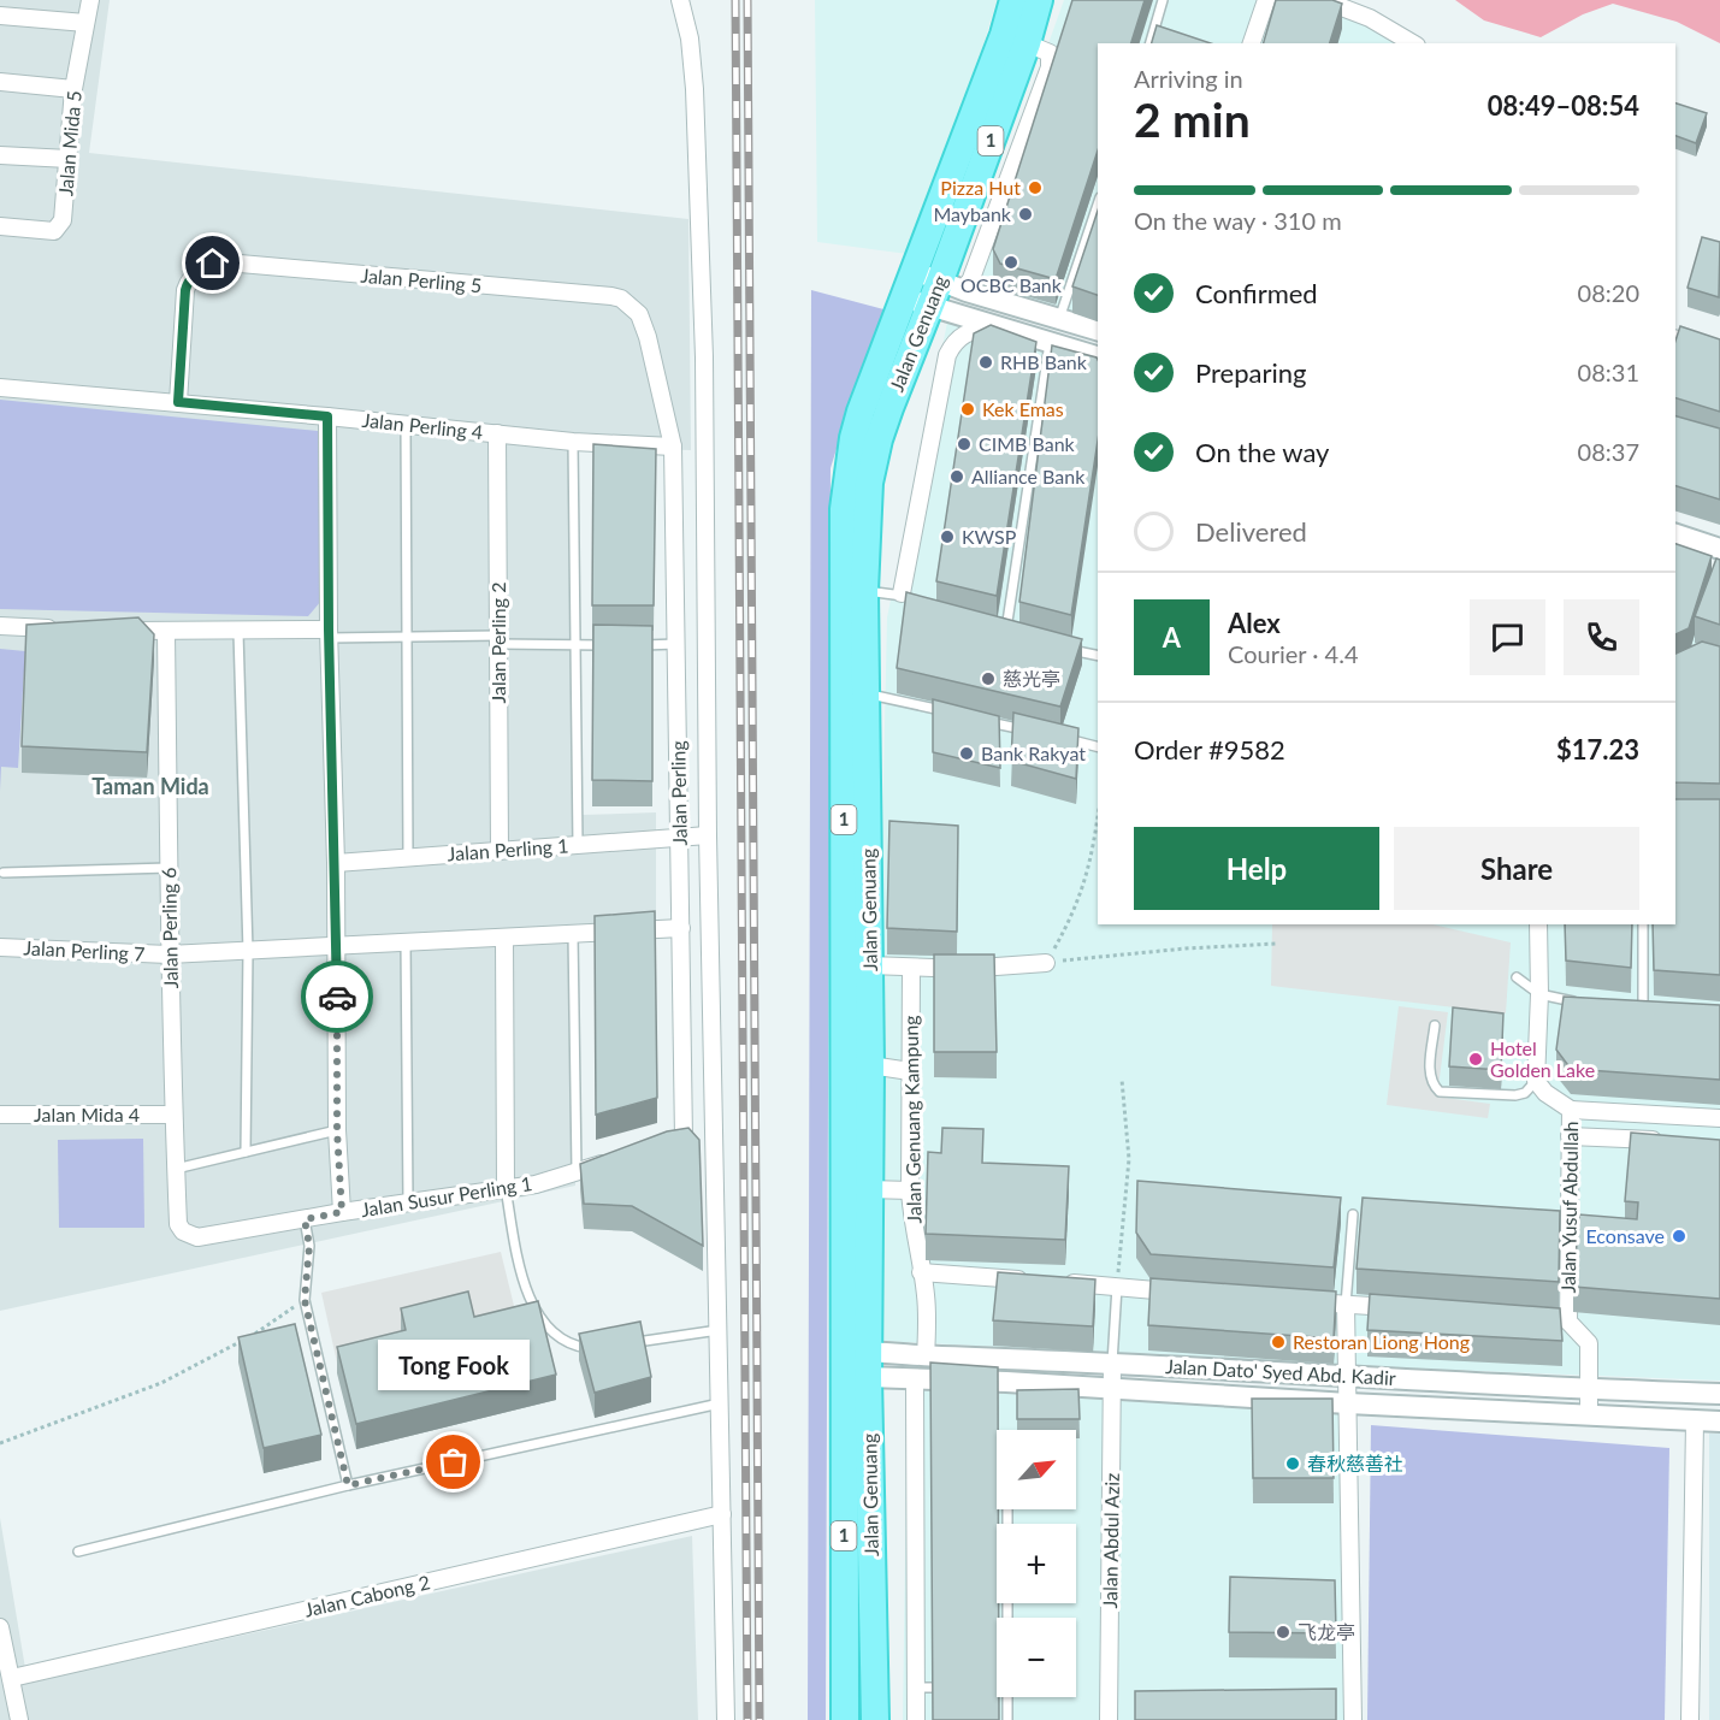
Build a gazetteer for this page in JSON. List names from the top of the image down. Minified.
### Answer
{"streets":{"highway":["1","Jalan Genuang"],"street":["Jalan Mida 5","Jalan Perling 5","Jalan Perling 4","Jalan Perling 2","Jalan Perling","Jalan Perling 1","Jalan Perling 6","Jalan Perling 7","Jalan Mida 4","Jalan Genuang Kampung","Jalan Susur Perling 1","Jalan Yusuf Abdullah","Jalan Dato' Syed Abd. Kadir","Jalan Abdul Aziz","Jalan Cabong 2"]},"crossings":[["Jalan Perling 5","Jalan Perling 4"],["Jalan Perling 5","Jalan Perling"],["Jalan Genuang","Jalan Dato' Syed Abd. Kadir"],["Jalan Perling 4","Jalan Perling 2"],["Jalan Perling 4","Jalan Perling"],["Jalan Perling 2","Jalan Perling 1"],["Jalan Perling","Jalan Perling 1"],["Jalan Perling","Jalan Perling 7"],["Jalan Perling 6","Jalan Perling 7"],["Jalan Perling 6","Jalan Mida 4"],["Jalan Perling 6","Jalan Susur Perling 1"],["Jalan Genuang Kampung","Jalan Dato' Syed Abd. Kadir"],["Jalan Yusuf Abdullah","Jalan Dato' Syed Abd. Kadir"],["Jalan Dato' Syed Abd. Kadir","Jalan Abdul Aziz"]],"districts":["Taman Mida"],"places":["Pizza Hut","Maybank","OCBC Bank","RHB Bank","Kek Emas","CIMB Bank","Alliance Bank","KWSP","慈光亭","Bank Rakyat","Hotel Golden Lake","Econsave","Restoran Liong Hong","Tong Fook","春秋慈善社","飞龙亭"],"north":"top right","page":{"heading":["2 min","Arriving in","08:49–08:54"],"panel":["Alex","Courier · 4.4","Order #9582","$17.23"],"bar":"On the way · 310 m","list":[["Confirmed","08:20"],["Preparing","08:31"],["On the way","08:37"],"Delivered"],"round":"A","buttons":["Help","Share"],"bubble":"Tong Fook","map_buttons":["+","−"]}}
